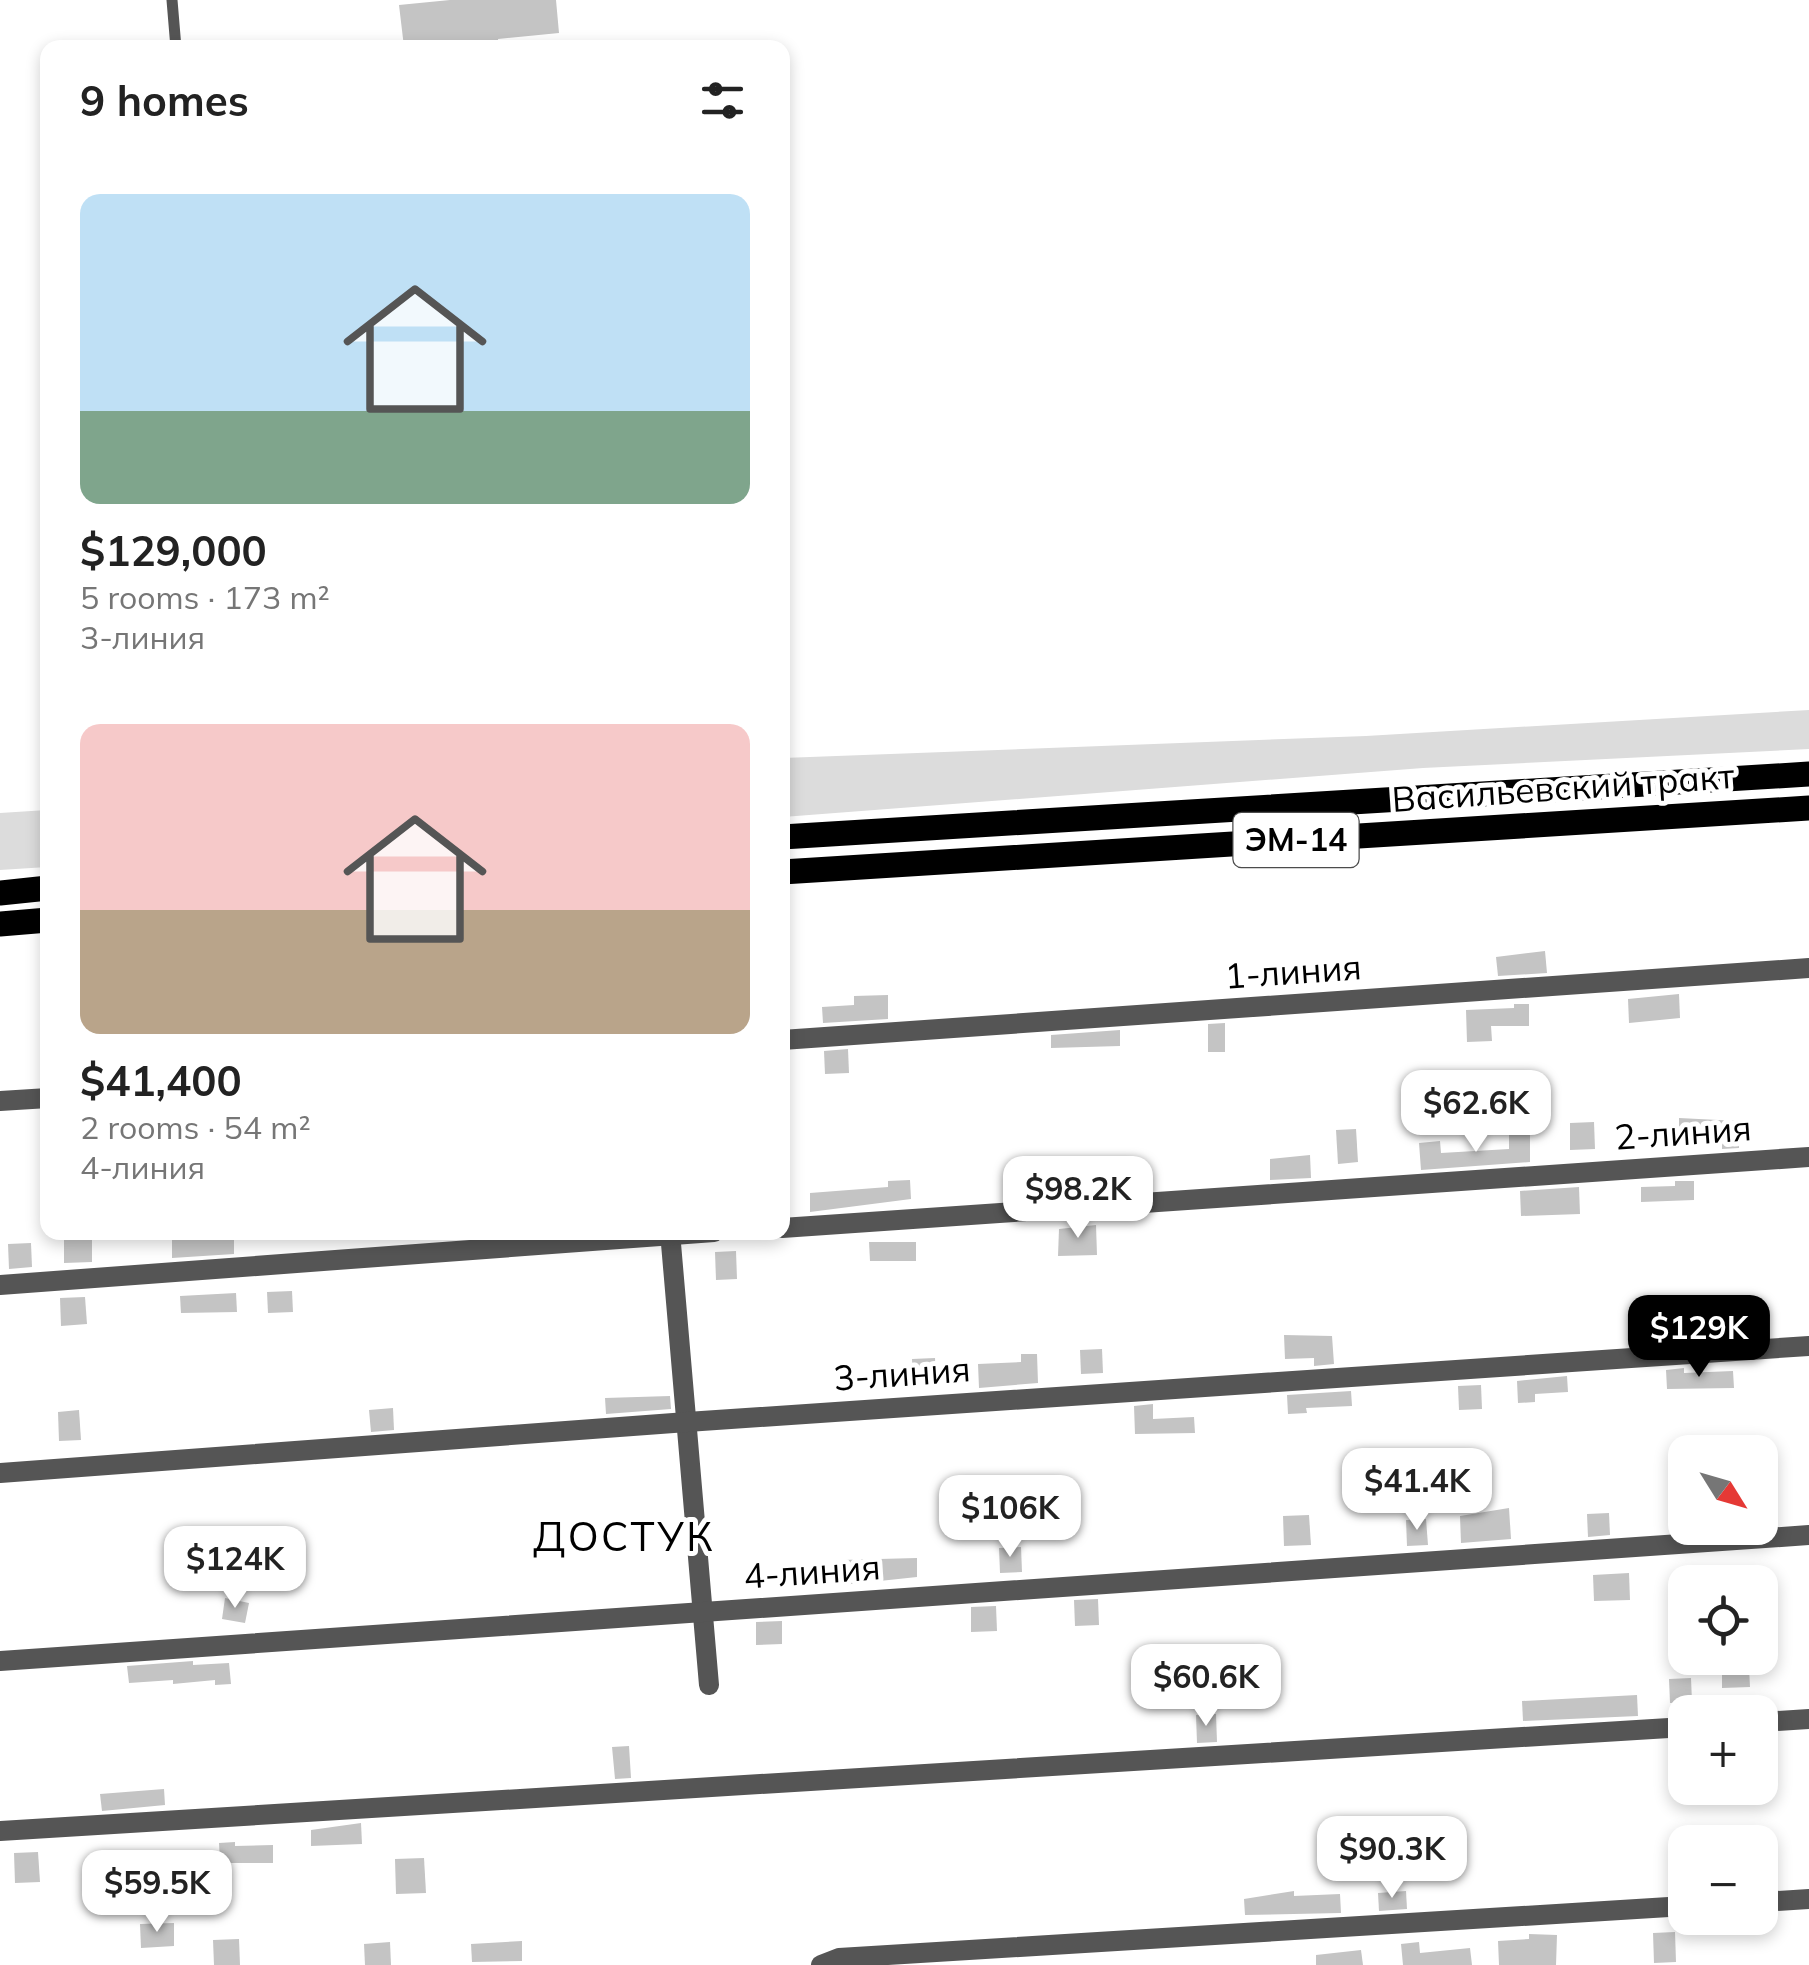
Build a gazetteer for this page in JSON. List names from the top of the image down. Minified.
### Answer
{"streets":{"main road":["Васильевский тракт","ЭМ-14"],"street":["1-линия","2-линия","3-линия","4-линия"]},"districts":["ДОСТУК"],"north":"bottom right","page":{"heading":"9 homes","list":[{"name":"$129,000","note":"5 rooms · 173 m² · 3-линия"},{"name":"$41,400","note":"2 rooms · 54 m² · 4-линия"}],"price":["$62.6K","$98.2K","$129K","$41.4K","$106K","$124K","$60.6K","$90.3K","$59.5K"],"map_buttons":["+","−"]}}
